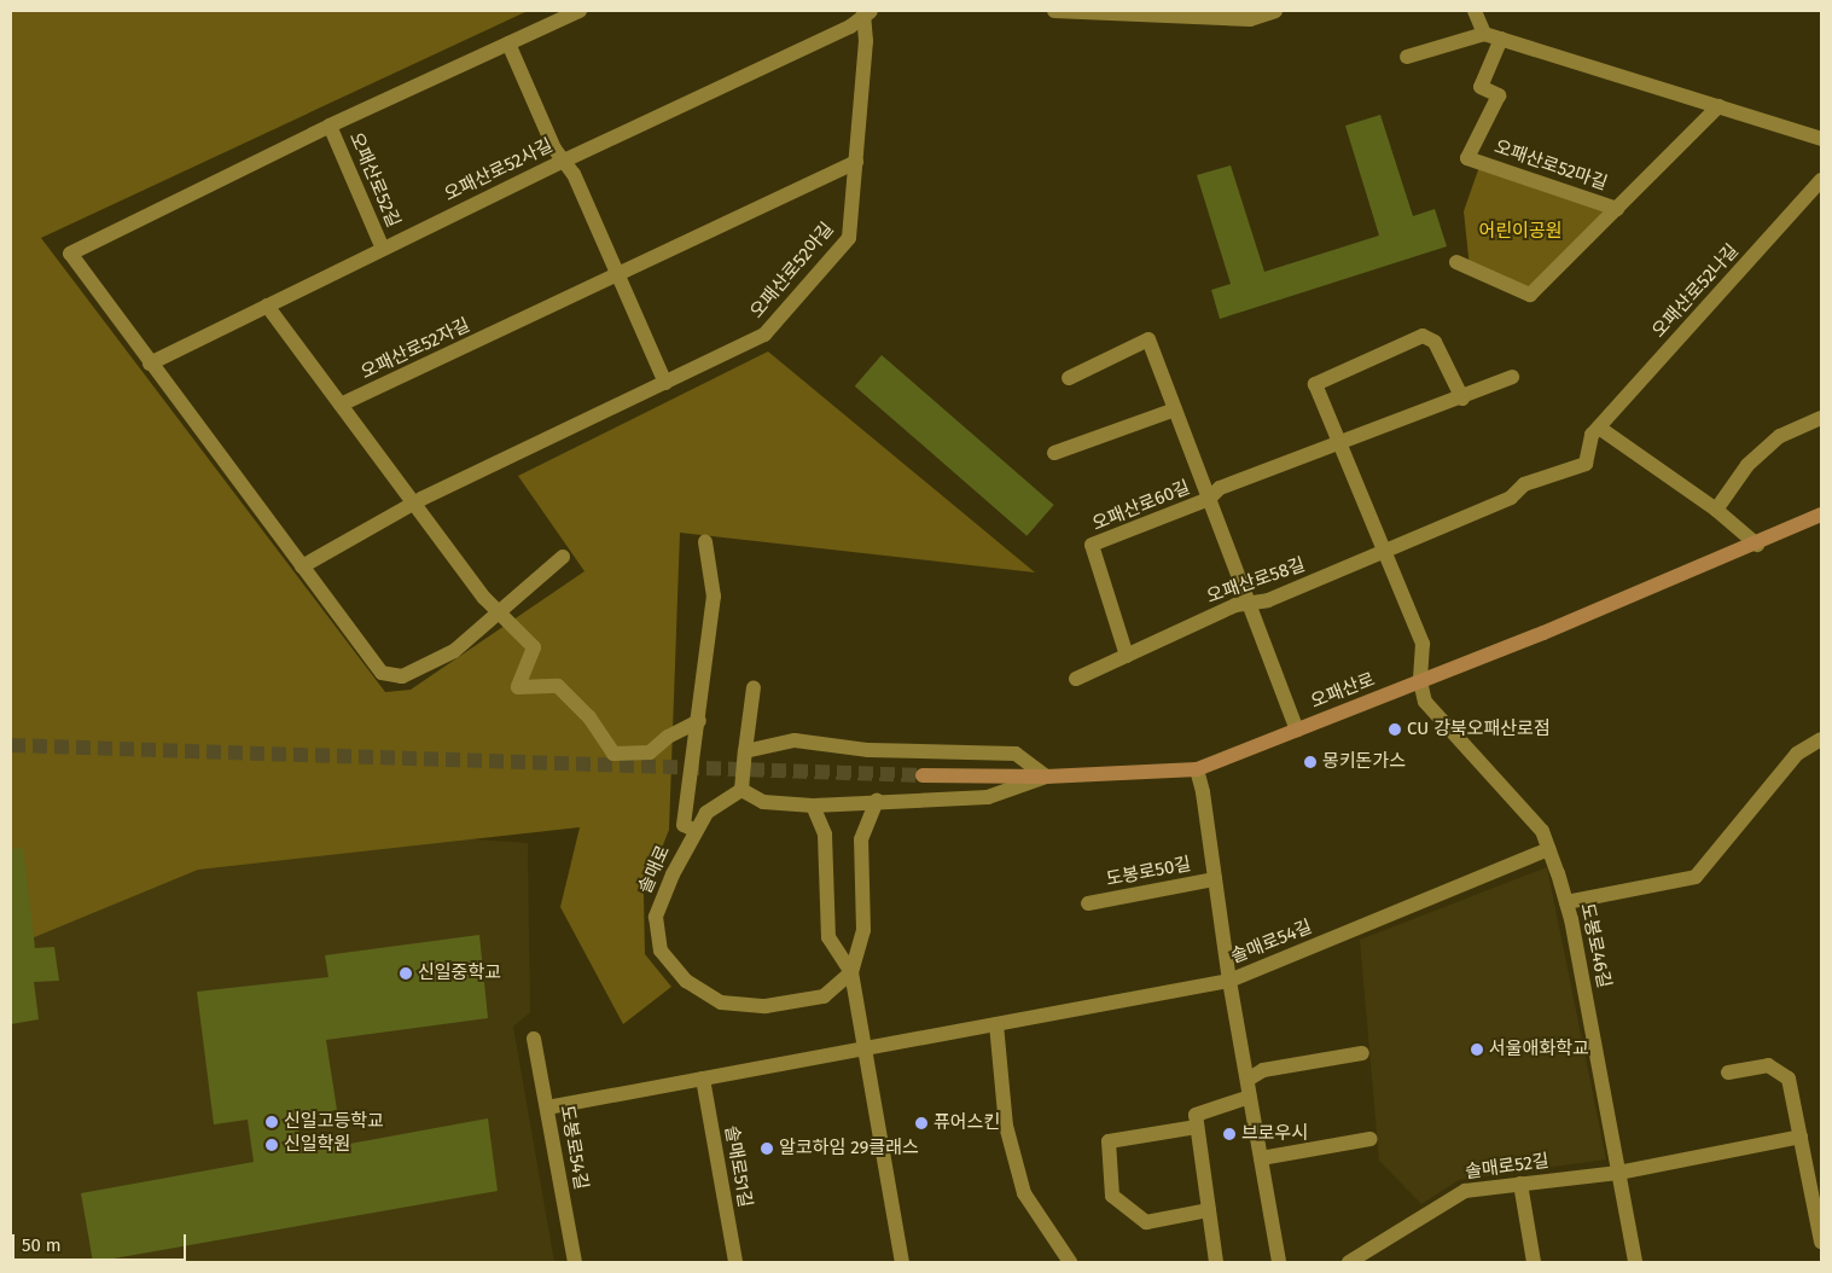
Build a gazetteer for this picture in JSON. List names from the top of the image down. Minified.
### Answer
{"streets":{"street":["오패산로52마길","오패산로52사길","오패산로52길","오패산로52아길","오패산로52나길","오패산로52자길","오패산로60길","오패산로58길","오패산로","솔매로","도봉로50길","솔매로54길","도봉로46길","도봉로54길","솔매로51길","솔매로52길"]},"crossings":[["오패산로52사길","오패산로52길"],["오패산로52사길","오패산로52아길"],["오패산로52아길","오패산로52자길"],["오패산로52나길","오패산로58길"],["오패산로60길","오패산로58길"],["오패산로60길","오패산로"],["오패산로","도봉로50길"],["오패산로","도봉로46길"],["도봉로50길","솔매로54길"],["솔매로54길","도봉로46길"],["도봉로46길","솔매로52길"]],"parks":["어린이공원"],"places":["CU 강북오패산로점","몽키돈가스","신일중학교","서울애화학교","신일고등학교","퓨어스킨","브로우시","신일학원","알코하임 29클래스"],"scale_bar":"50 m"}
